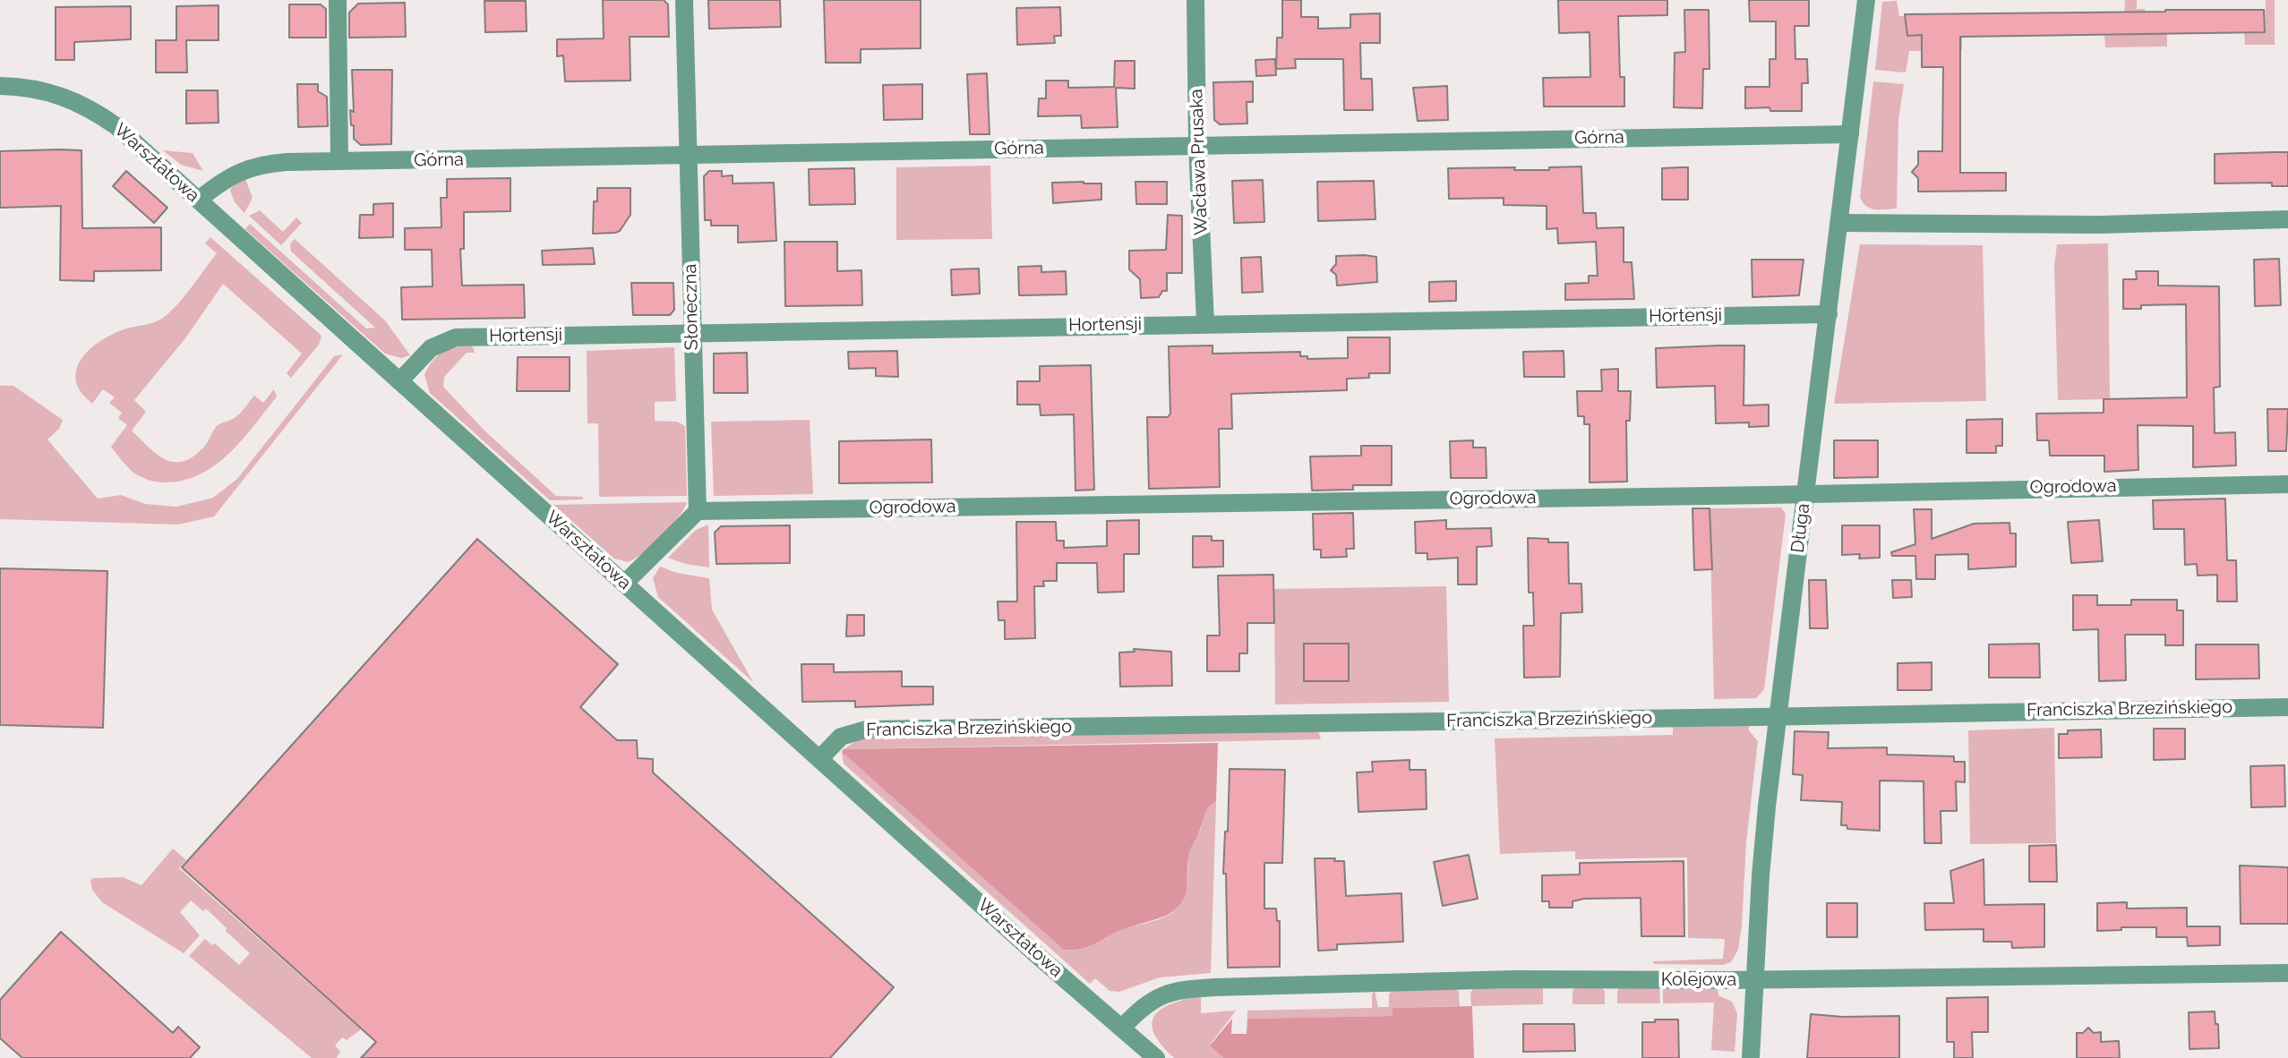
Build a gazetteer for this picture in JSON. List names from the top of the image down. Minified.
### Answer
{"streets":{"street":["Górna","Wacława Prusaka","Warsztatowa","Słoneczna","Hortensji","Ogrodowa","Długa","Franciszka Brzezińskiego","Kolejowa"]},"crossings":[["Górna","Wacława Prusaka"],["Górna","Warsztatowa"],["Górna","Słoneczna"],["Górna","Długa"],["Wacława Prusaka","Hortensji"],["Warsztatowa","Hortensji"],["Warsztatowa","Franciszka Brzezińskiego"],["Warsztatowa","Kolejowa"],["Słoneczna","Hortensji"],["Słoneczna","Ogrodowa"],["Hortensji","Długa"],["Ogrodowa","Długa"],["Długa","Franciszka Brzezińskiego"],["Długa","Kolejowa"]]}
